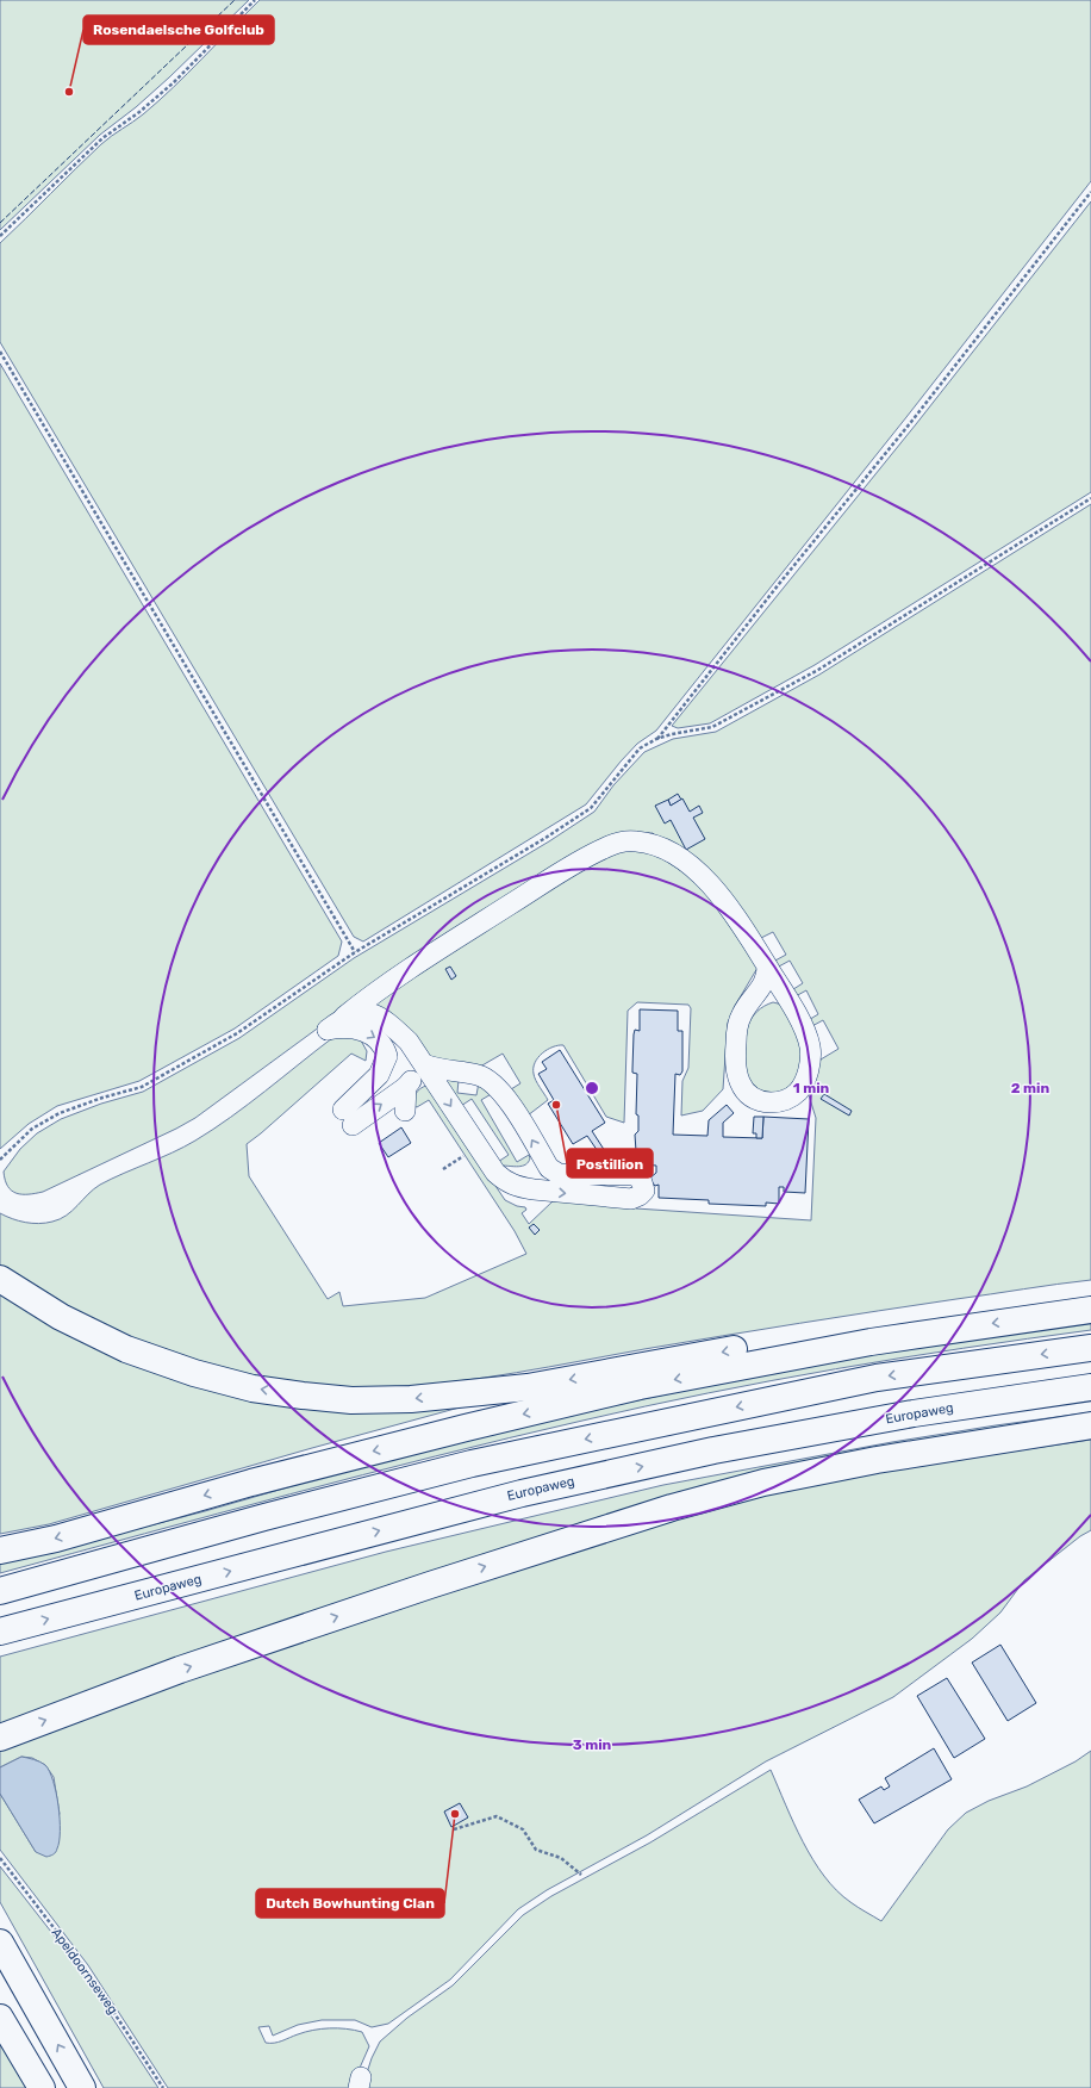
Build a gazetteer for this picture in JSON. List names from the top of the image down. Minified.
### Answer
{"streets":{"main road":["Europaweg"],"path":["Apeldoornseweg"]},"places":["Rosendaelsche Golfclub","Postillion","Dutch Bowhunting Clan"],"rings":["1 min","2 min","3 min"]}
